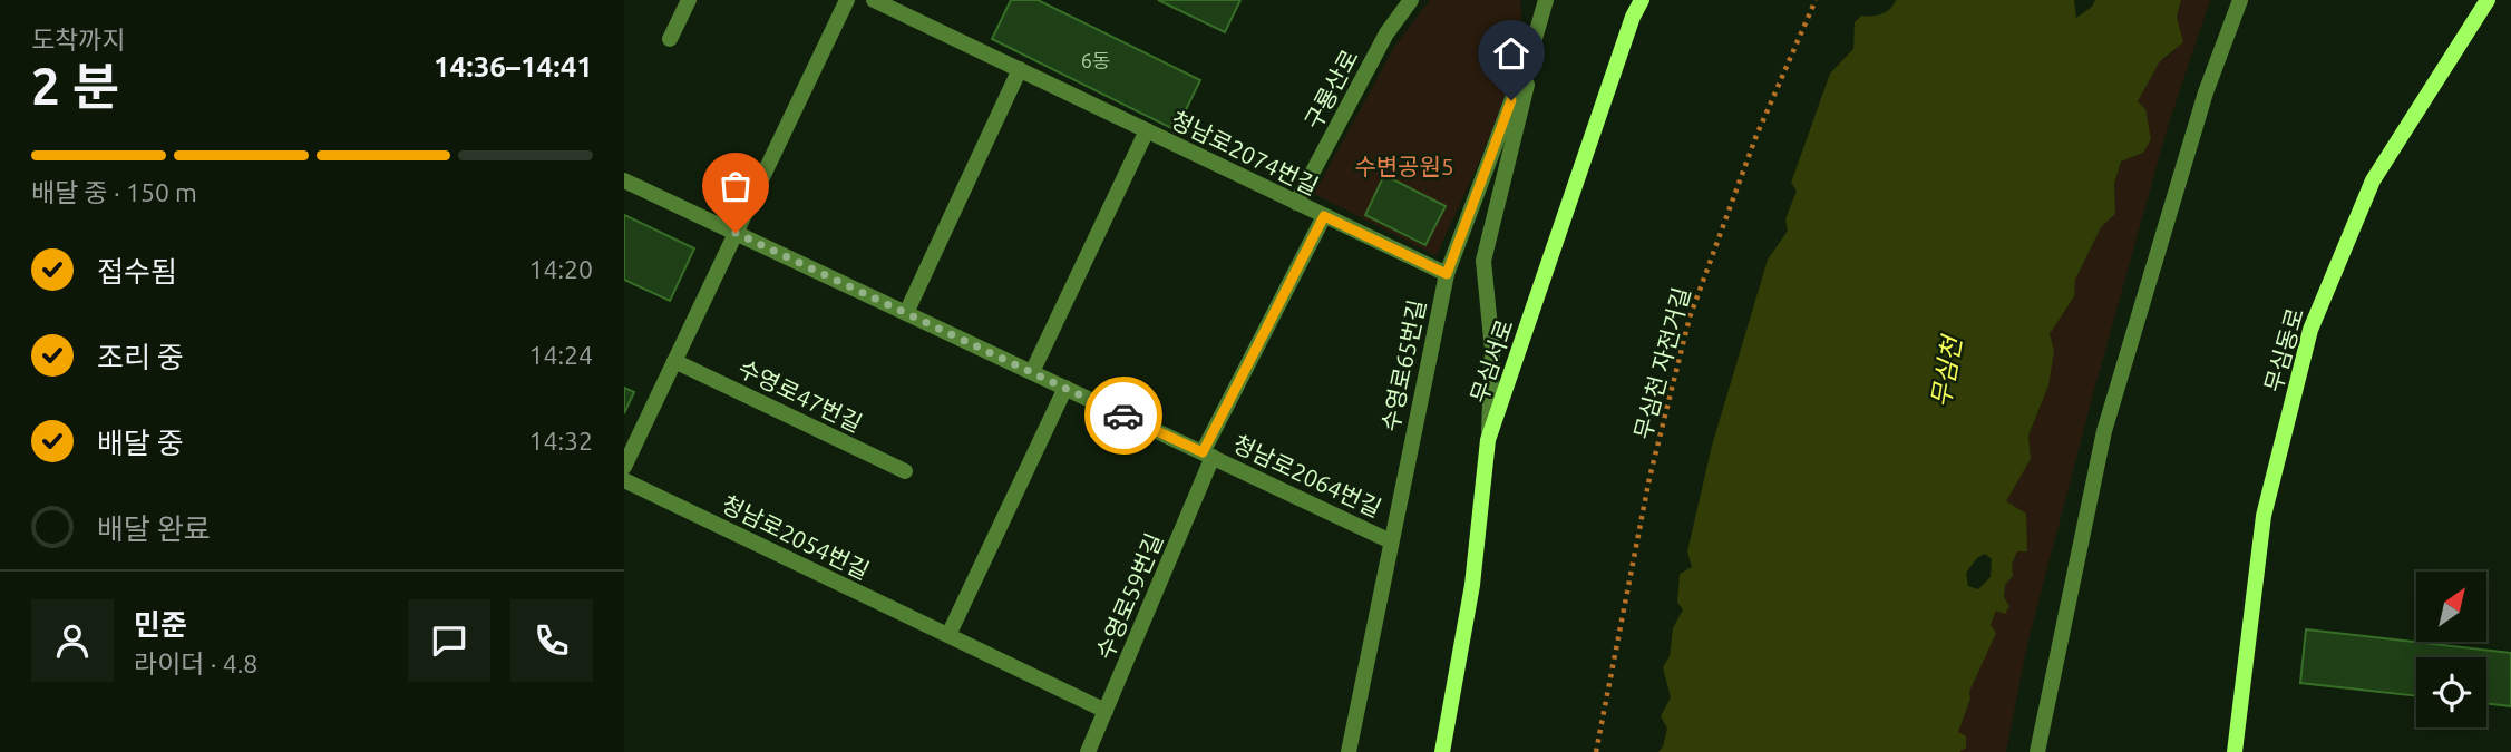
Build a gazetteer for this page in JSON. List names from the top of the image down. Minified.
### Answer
{"streets":{"street":["구룡산로","청남로2074번길","무심동로","무심서로","수영로65번길","수영로47번길","청남로2064번길","청남로2054번길","수영로59번길"],"path":["무심천 자전거길"]},"crossings":[["구룡산로","청남로2074번길"],["청남로2074번길","수영로65번길"],["청남로2074번길","청남로2064번길"],["수영로65번길","청남로2064번길"],["청남로2064번길","수영로59번길"],["청남로2054번길","수영로59번길"]],"water":["무심천"],"parks":["수변공원5"],"house_numbers":["6동"],"north":"top right","page":{"heading":["2 분","도착까지","14:36–14:41"],"panel":["민준","라이더 · 4.8"],"bar":"배달 중 · 150 m","list":[["접수됨","14:20"],["조리 중","14:24"],["배달 중","14:32"],"배달 완료"]}}
